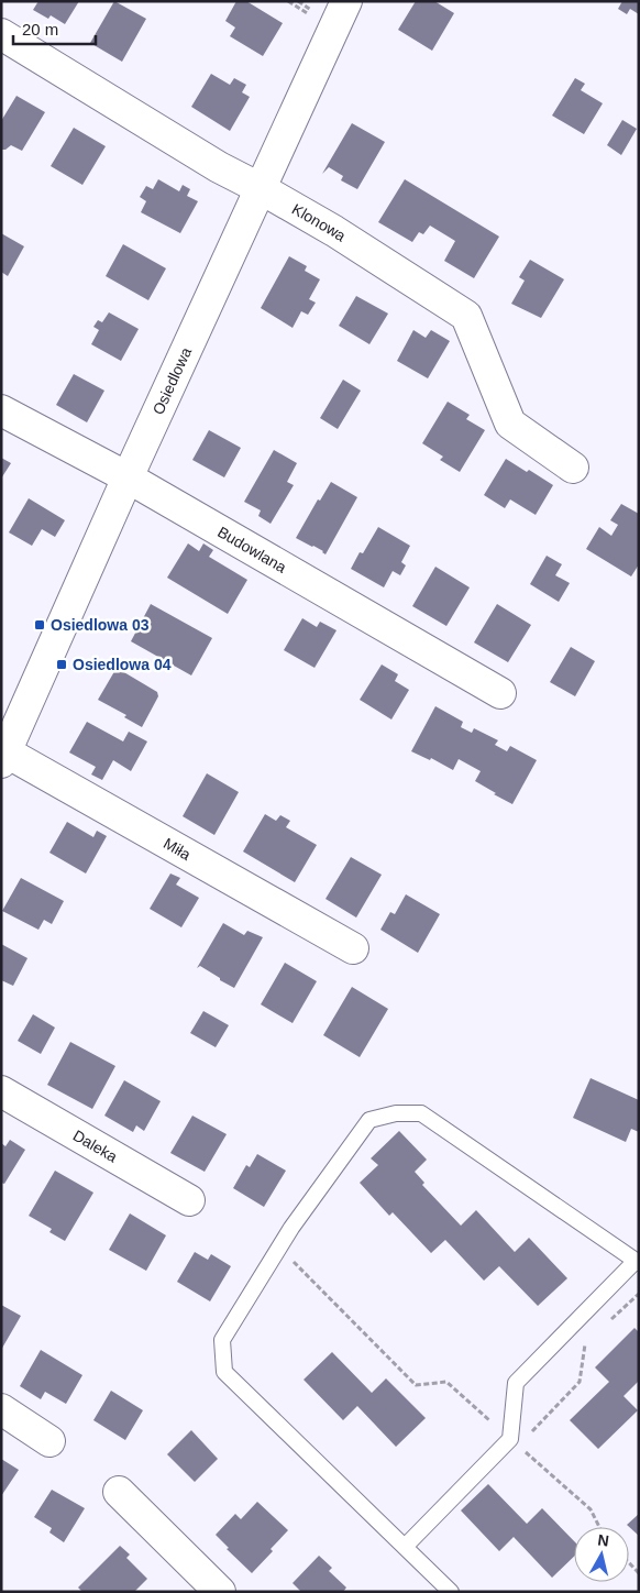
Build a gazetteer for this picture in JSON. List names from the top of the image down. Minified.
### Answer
{"streets":{"street":["Klonowa","Osiedlowa","Budowlana","Miła","Daleka"]},"crossings":[["Klonowa","Osiedlowa"],["Osiedlowa","Budowlana"],["Osiedlowa","Miła"]],"places":{"transit":["Osiedlowa 03","Osiedlowa 04"]},"scale_bar":"20 m","north":"top"}
